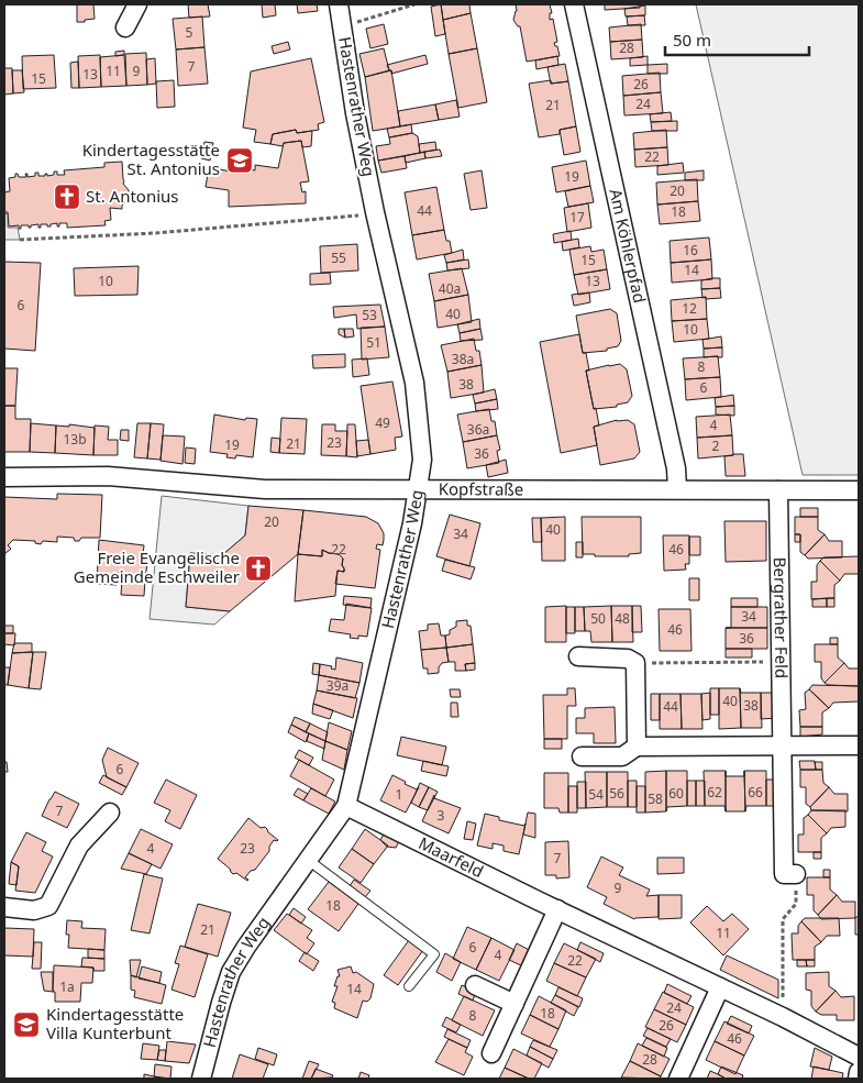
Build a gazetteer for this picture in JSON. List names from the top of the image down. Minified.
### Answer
{"streets":{"street":["Hastenrather Weg","Am Köhlerpfad","Kopfstraße","Bergrather Feld","Maarfeld"]},"crossings":[["Hastenrather Weg","Kopfstraße"],["Hastenrather Weg","Maarfeld"],["Am Köhlerpfad","Kopfstraße"],["Kopfstraße","Bergrather Feld"]],"places":{"school or university":["Kindertagesstätte St. Antonius","Kindertagesstätte Villa Kunterbunt"],"church":["St. Antonius","Freie Evangelische Gemeinde Eschweiler"]},"house_numbers":["5","28","7","11","9","13","15","26","24","21","22","19","20","44","18","17","16","55","15","14","10","13","40a","6","12","40","53","10","51","38a","8","38","6","49","4","36a","13b","23","21","19","2","36","20","40","34","22","46","34","50","48","46","36","39a","40","38","44","6","62","66","56","60","1","54","58","7","3","4","23","7","9","18","21","11","6","4","22","1a","14","24","18","8","26","46","28"],"scale_bar":"50 m"}
